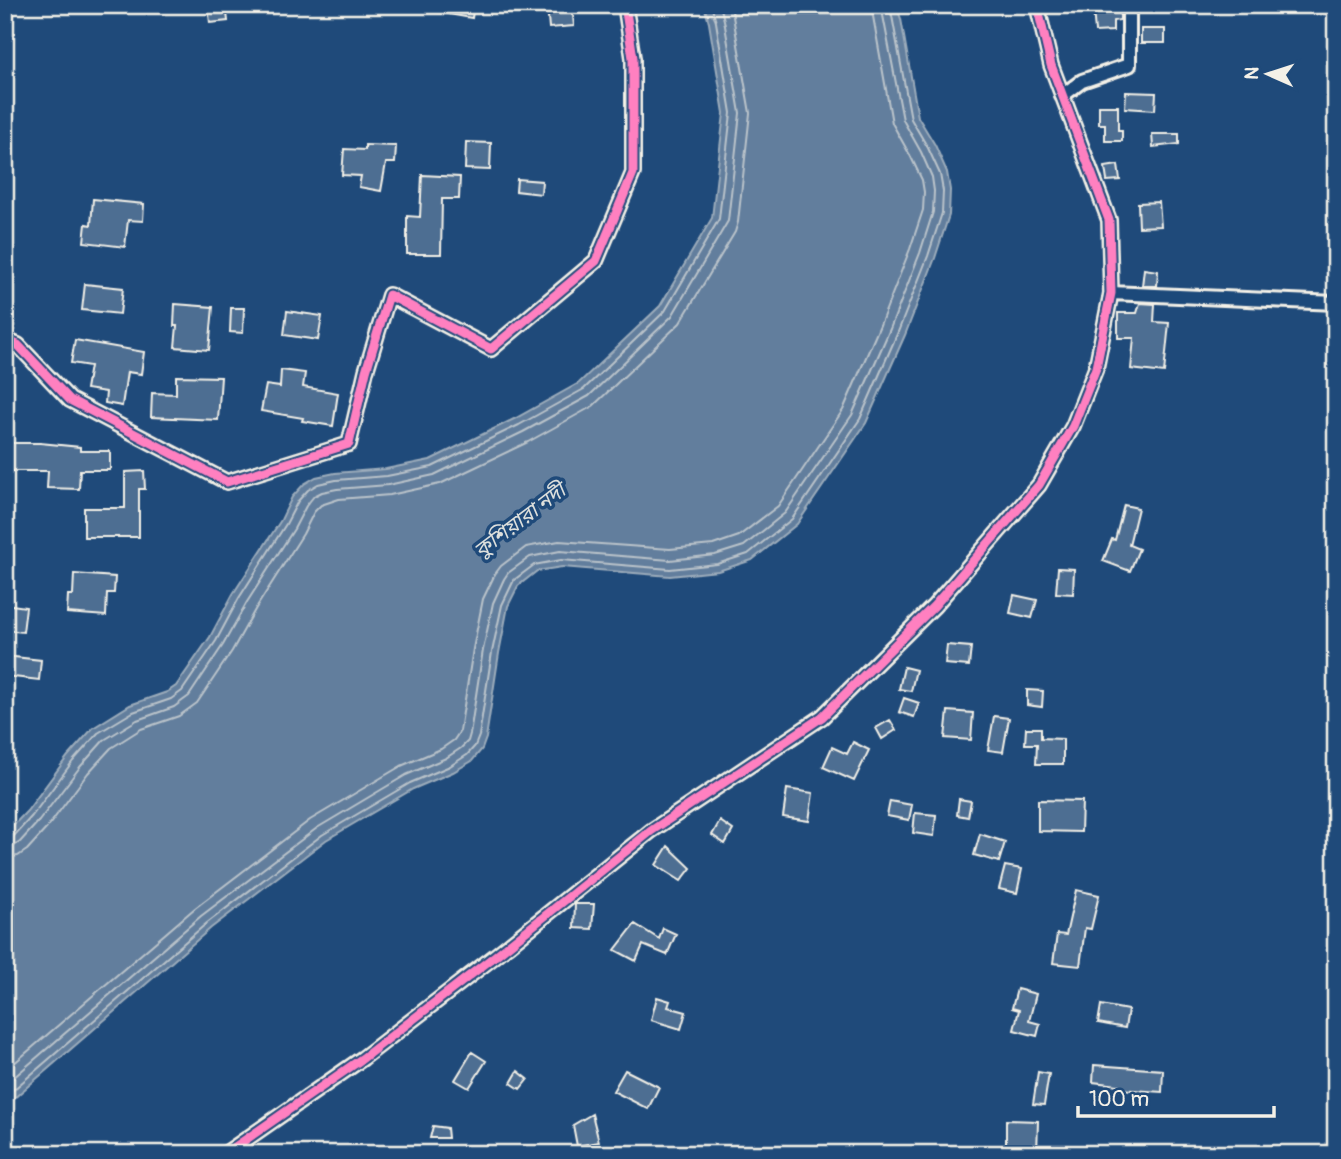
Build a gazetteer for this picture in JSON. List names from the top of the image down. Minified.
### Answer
{"water":["কুশিয়ারা নদী"],"scale_bar":"100 m","north":"left"}
